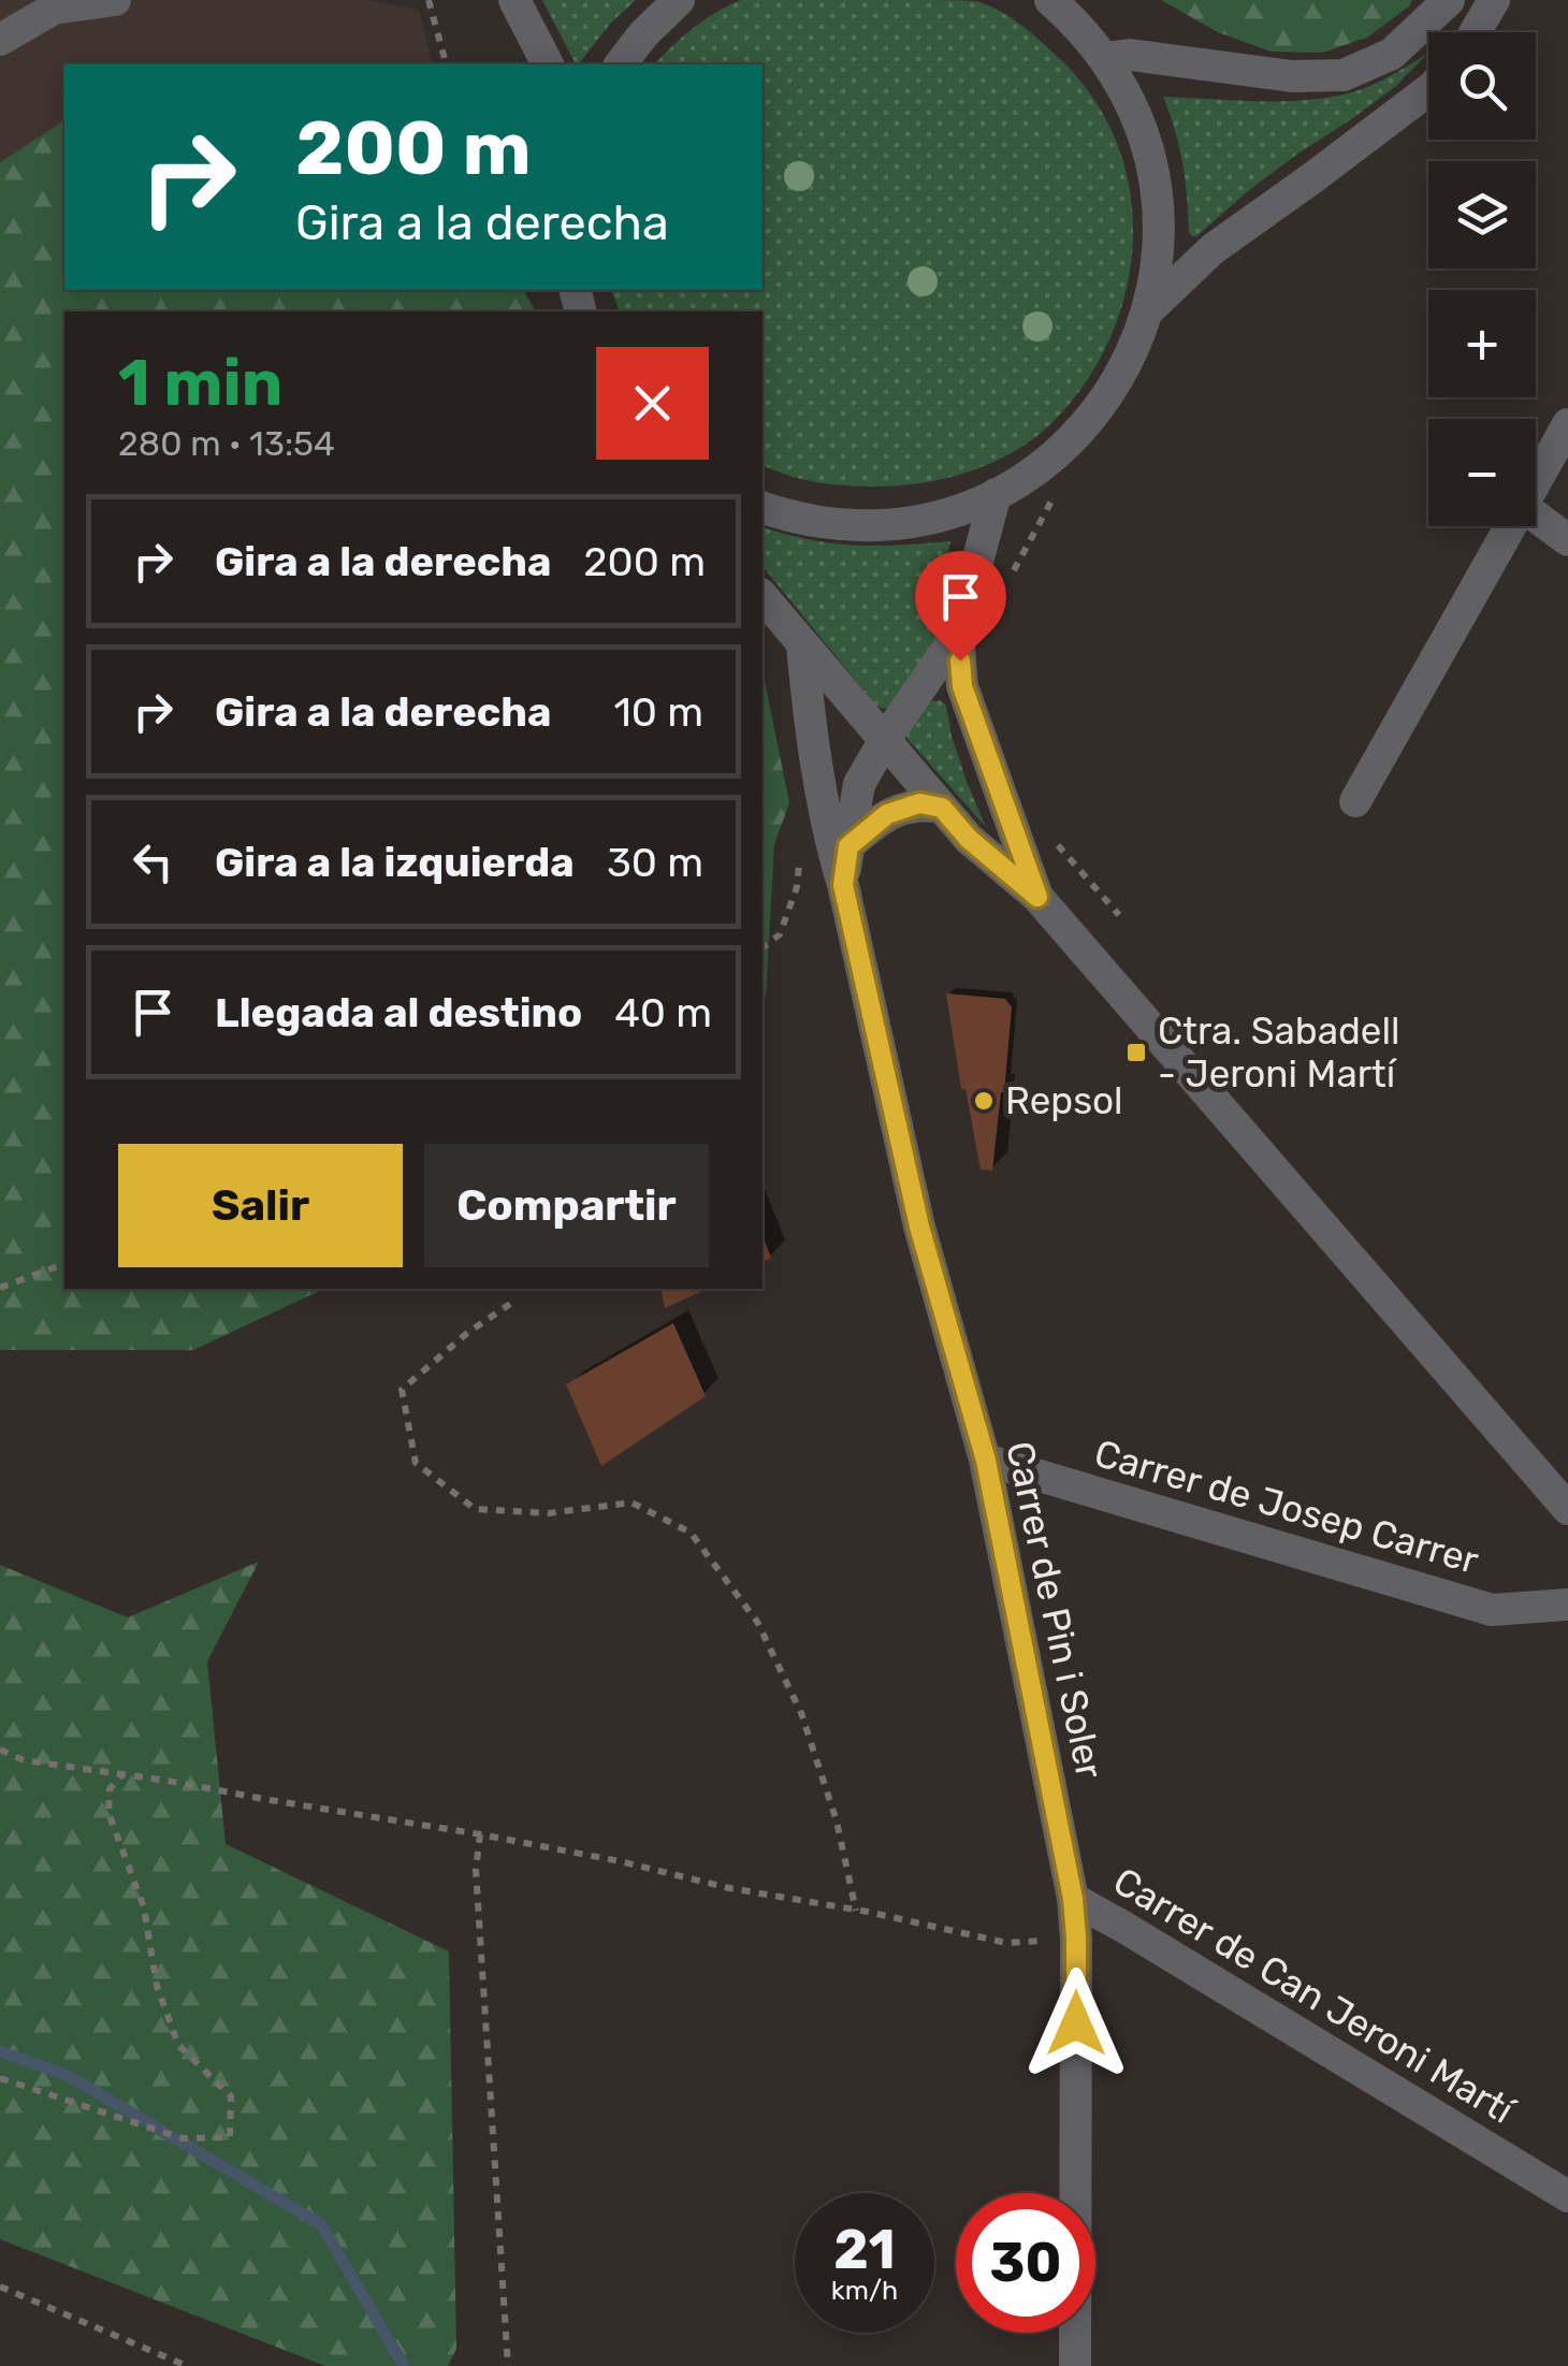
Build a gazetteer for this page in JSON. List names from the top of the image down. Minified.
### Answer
{"streets":{"street":["Carrer de Josep Carrer","Carrer de Pin i Soler","Carrer de Can Jeroni Martí"]},"crossings":[["Carrer de Josep Carrer","Carrer de Pin i Soler"],["Carrer de Pin i Soler","Carrer de Can Jeroni Martí"]],"places":{"transit":["Ctra. Sabadell - Jeroni Martí"],"other":["Repsol"]},"page":{"map_buttons":["+","−"],"turn":["200 m","Gira a la derecha"],"heading":["1 min","280 m · 13:54"],"list":[{"name":"Gira a la derecha","value":"200 m"},{"name":"Gira a la derecha","value":"10 m"},{"name":"Gira a la izquierda","value":"30 m"},{"name":"Llegada al destino","value":"40 m"}],"buttons":["Salir","Compartir"],"speed":"21 km/h","limit":"30"}}
